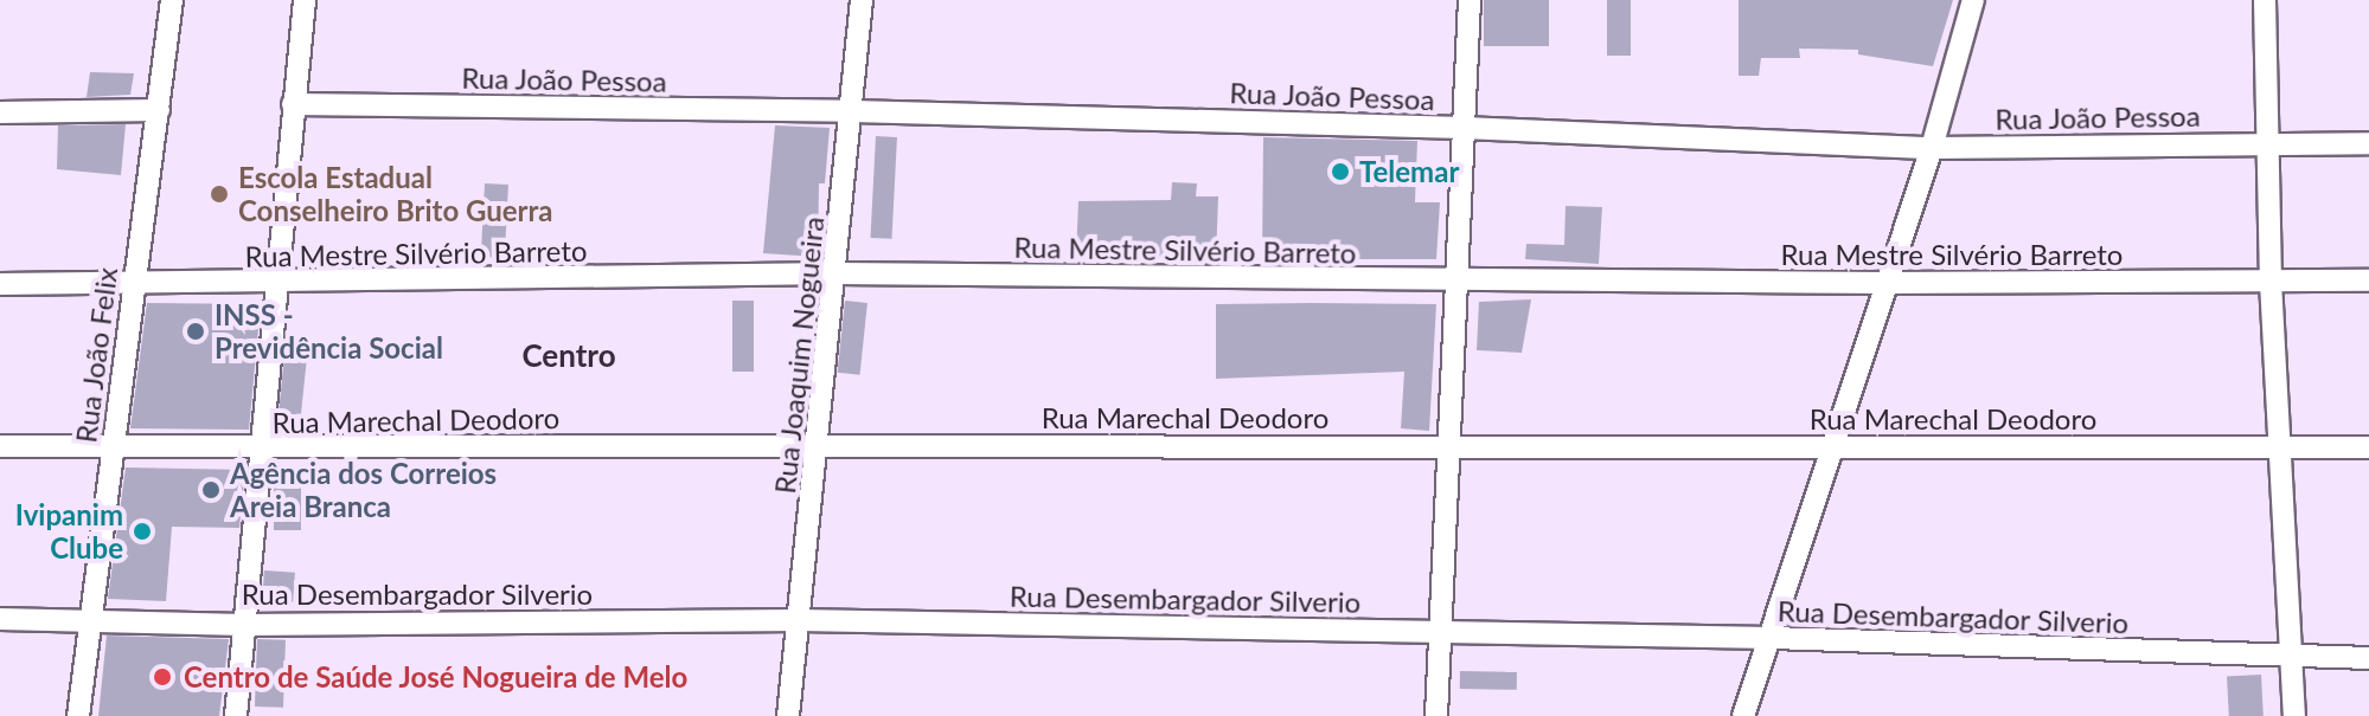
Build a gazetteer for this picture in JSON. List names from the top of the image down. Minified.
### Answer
{"streets":{"street":["Rua João Pessoa","Rua Mestre Silvério Barreto","Rua João Felix","Rua Joaquim Nogueira","Rua Marechal Deodoro","Rua Desembargador Silverio"]},"crossings":[["Rua João Pessoa","Rua Joaquim Nogueira"],["Rua Mestre Silvério Barreto","Rua João Felix"],["Rua Mestre Silvério Barreto","Rua Joaquim Nogueira"],["Rua João Felix","Rua Marechal Deodoro"],["Rua João Felix","Rua Desembargador Silverio"],["Rua Joaquim Nogueira","Rua Marechal Deodoro"],["Rua Joaquim Nogueira","Rua Desembargador Silverio"]],"districts":["Centro"],"places":["Telemar","Escola Estadual Conselheiro Brito Guerra","INSS - Previdência Social","Agência dos Correios Areia Branca","Ivipanim Clube","Centro de Saúde José Nogueira de Melo"]}
